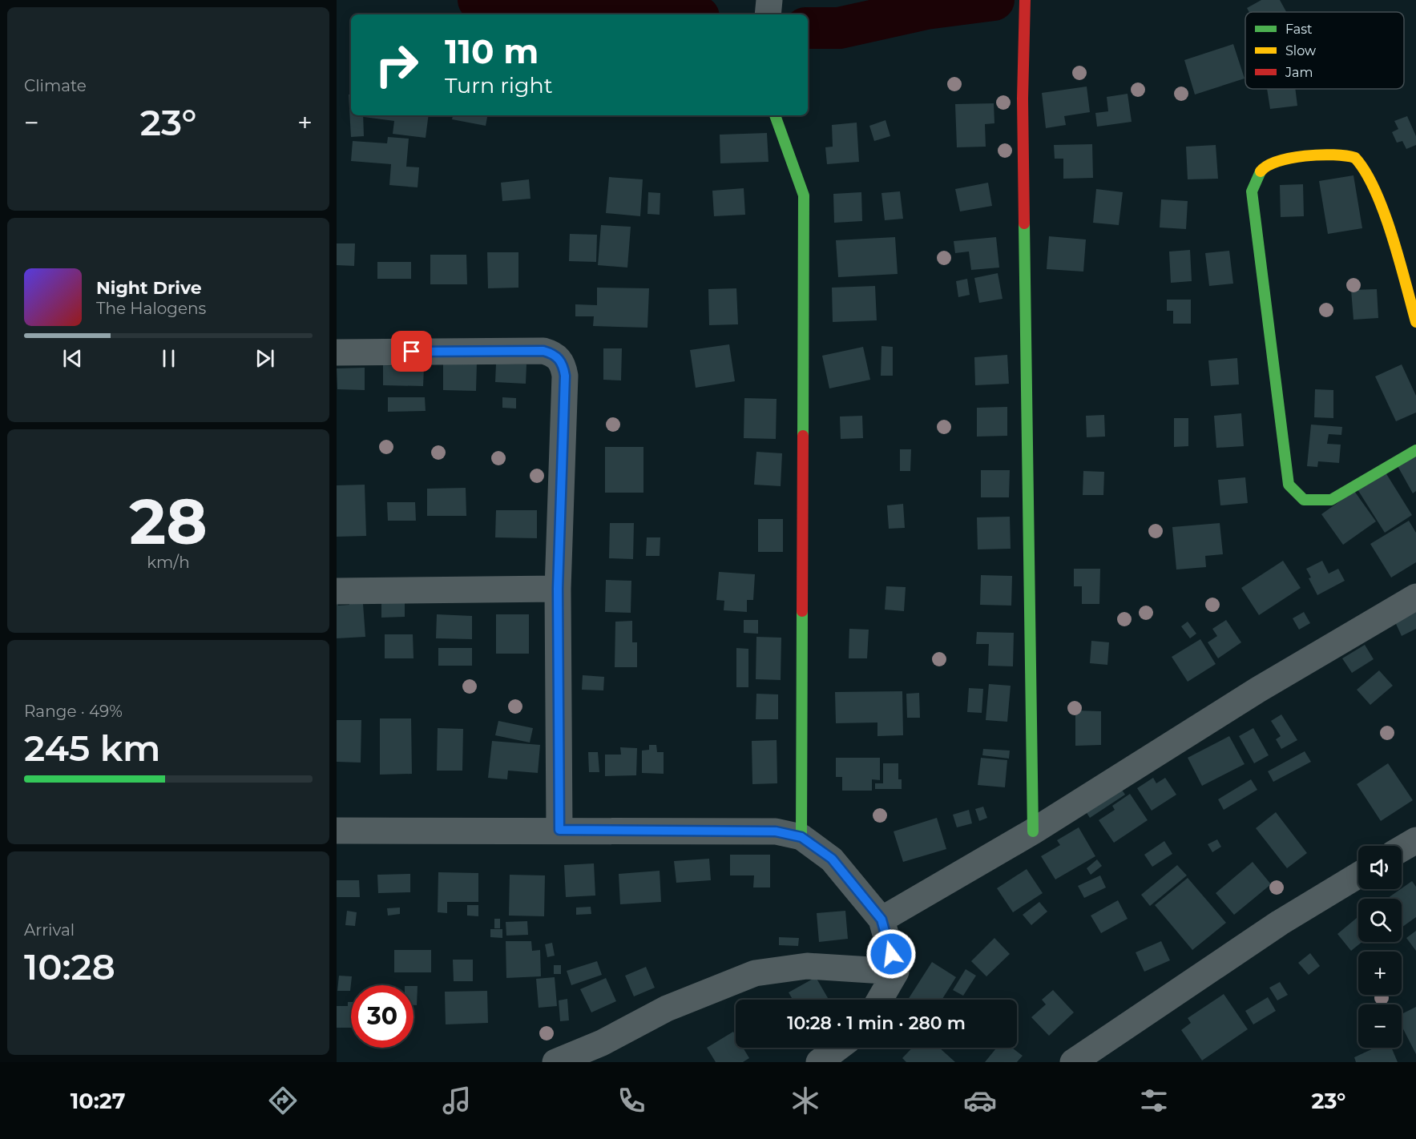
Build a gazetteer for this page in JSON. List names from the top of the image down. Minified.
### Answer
{"legend":["Fast","Slow","Jam"],"page":{"tile":["Climate",["28","km/h"],["Range · 49%","245 km"],["Arrival","10:28"]],"turn":["110 m","Turn right"],"heat":["−","23°","+"],"song":["Night Drive","The Halogens"],"map_buttons":["+","−"],"limit":"30","trip":"10:28 · 1 min · 280 m","tabs":["10:27","23°"]}}
